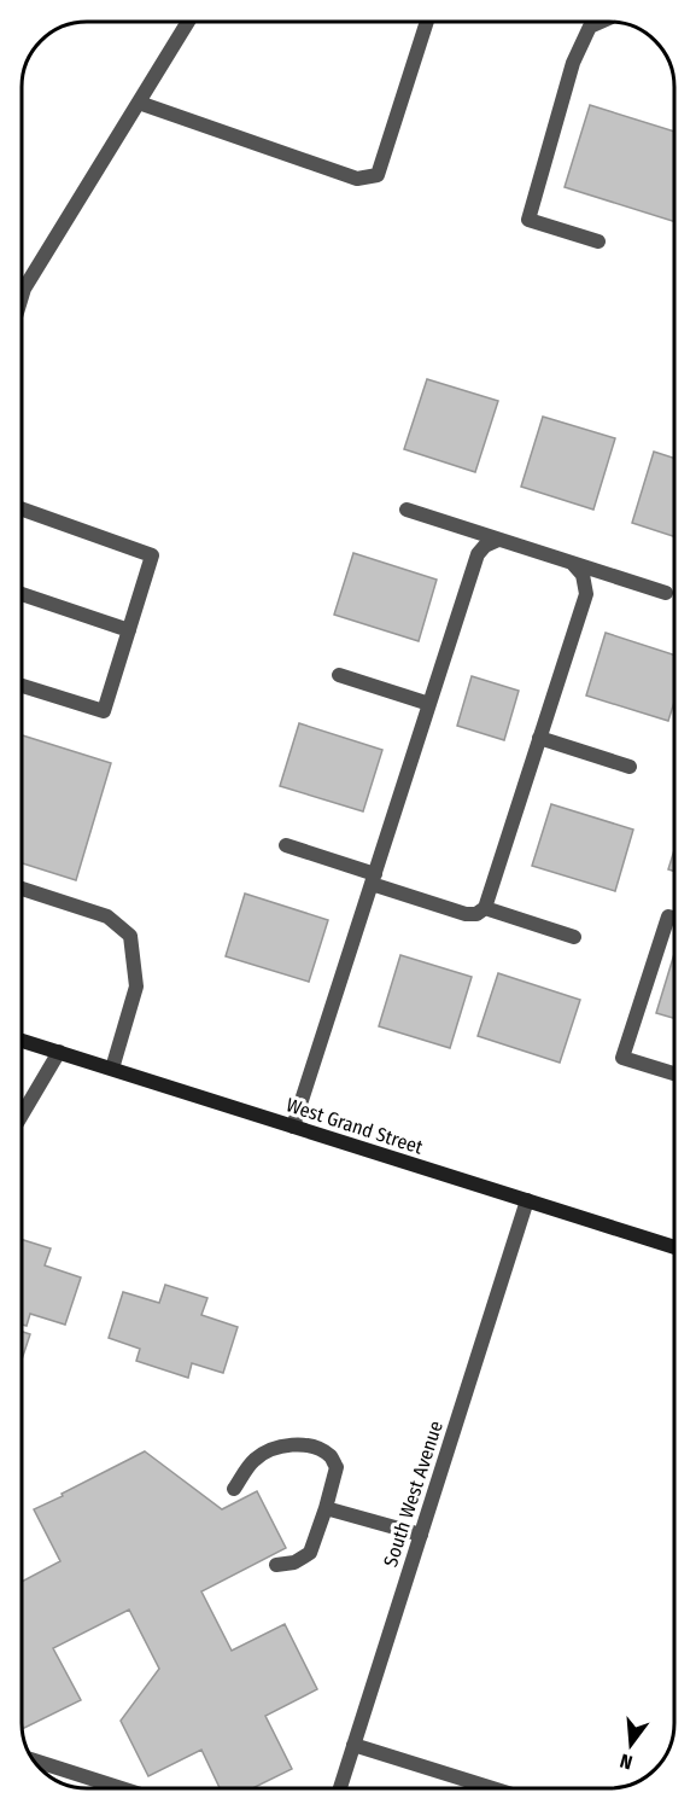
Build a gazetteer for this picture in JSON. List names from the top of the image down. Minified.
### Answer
{"streets":{"main road":["West Grand Street"],"street":["South West Avenue"]},"crossings":[["West Grand Street","South West Avenue"]],"north":"bottom"}
